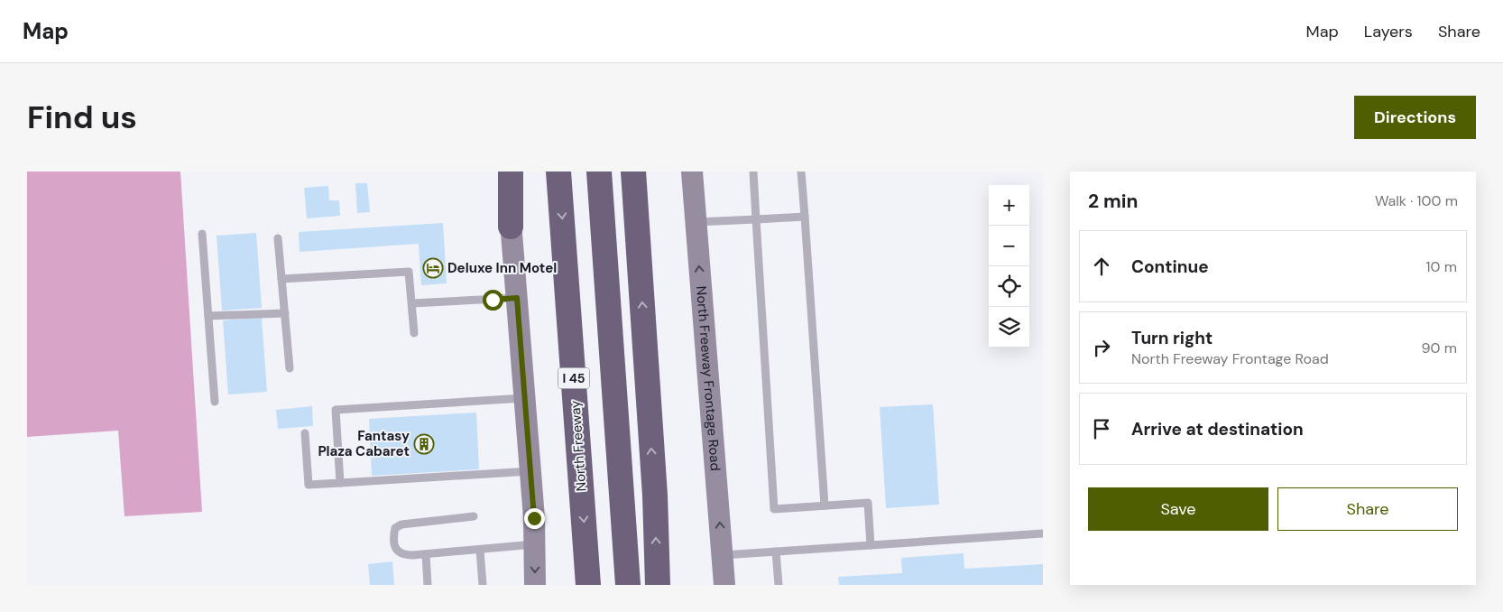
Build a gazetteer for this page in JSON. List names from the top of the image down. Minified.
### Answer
{"streets":{"highway":["I 45","North Freeway"],"main road":["North Freeway Frontage Road"]},"places":{"hotel":["Deluxe Inn Motel"],"building":["Fantasy Plaza Cabaret"]},"page":{"header":"Map","nav":["Map","Layers","Share"],"buttons":["Directions",["Save","Share"]],"title":"Find us","heading":["2 min","Walk · 100 m"],"map_buttons":["+","−"],"list":[["Continue","10 m"],["Turn right","North Freeway Frontage Road","90 m"],"Arrive at destination"]}}
